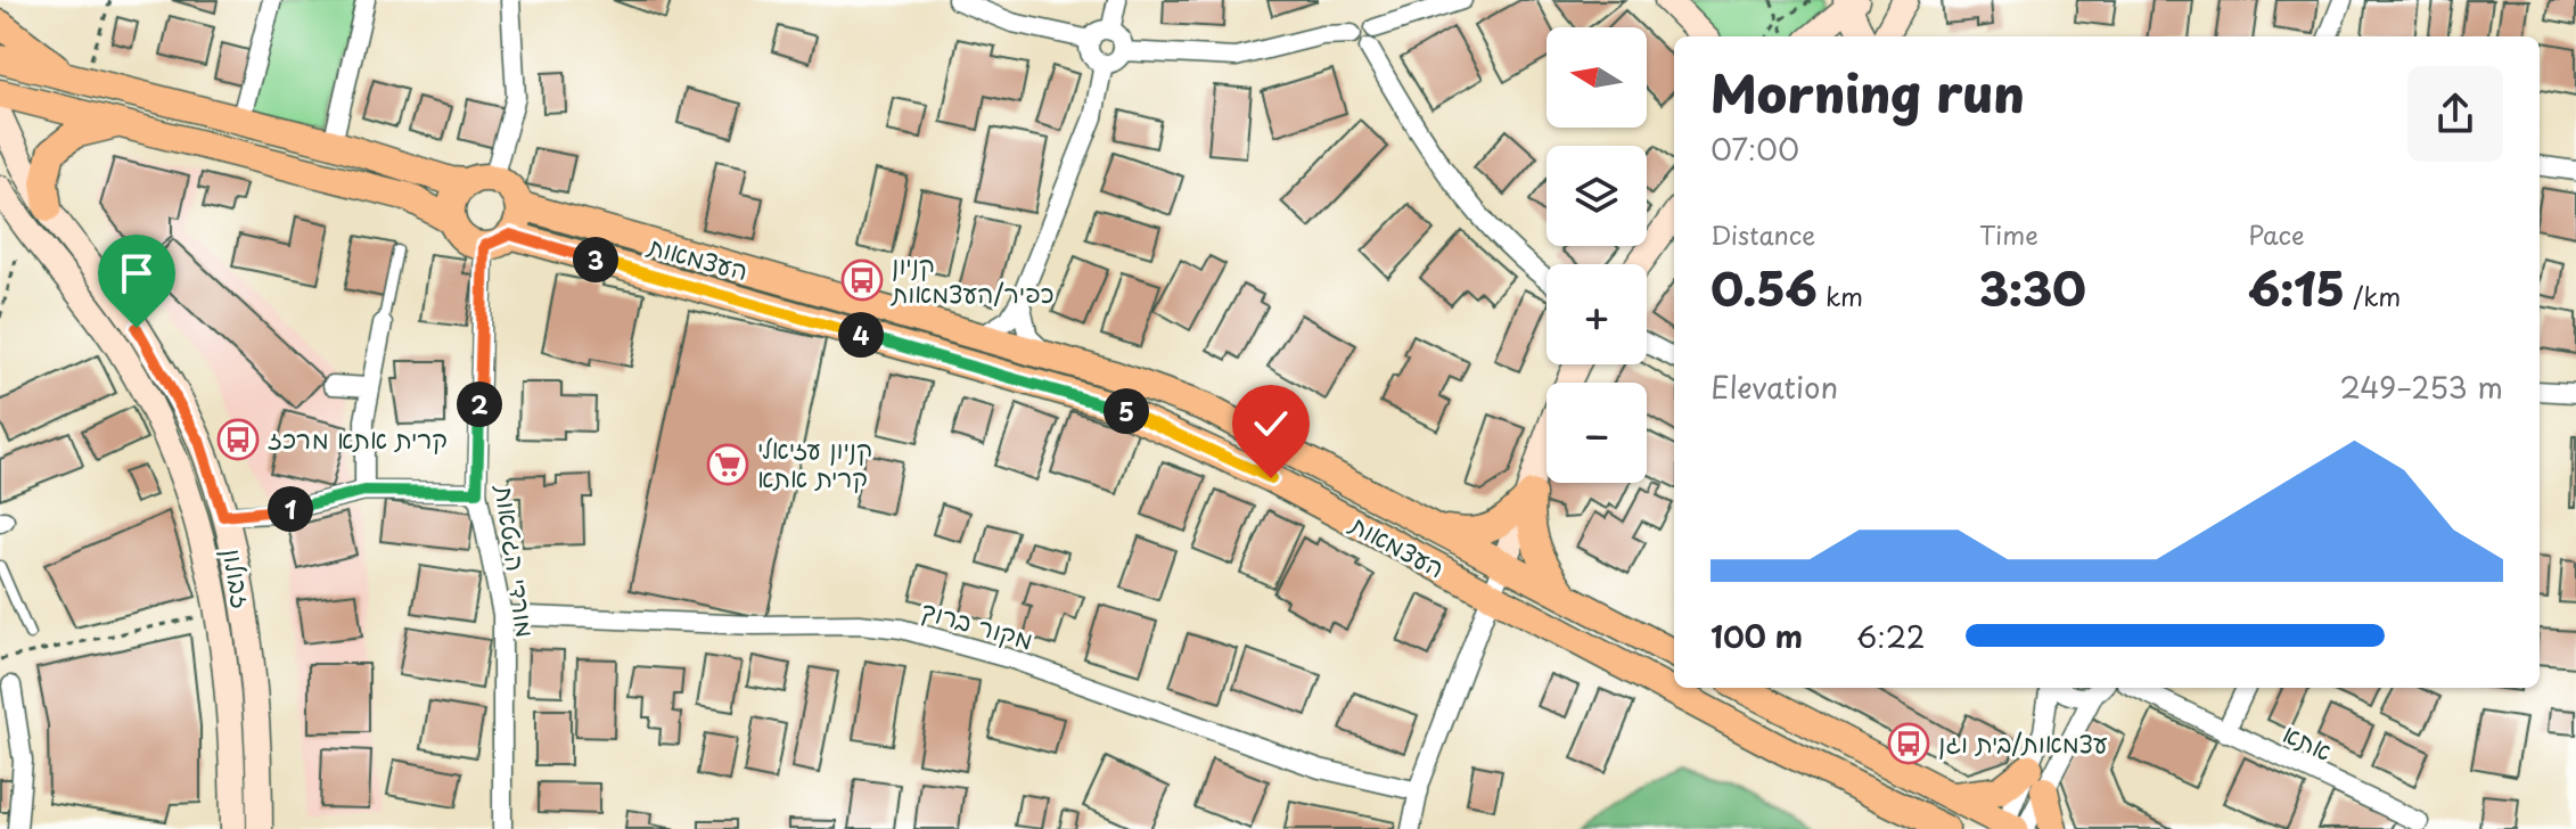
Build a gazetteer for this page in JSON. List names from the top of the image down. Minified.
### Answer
{"streets":{"main road":["העצמאות","זבולון"],"street":["מורדי הגטאות","מקור ברוך","אתא"]},"crossings":[["העצמאות","מורדי הגטאות"],["מורדי הגטאות","מקור ברוך"]],"places":{"bus stop":["קניון כפיר/העצמאות","קרית אתא מרכז","עצמאות/בית וגן"],"supermarket":["קניון עזיאלי קרית אתא"]},"north":"left","page":{"map_buttons":["+","−"],"heading":["Morning run","07:00"],"stats":[["Distance","0.56 km"],["Time","3:30"],["Pace","6:15 /km"]],"pins":["3","4","2","5","1"],"chart":["Elevation","249–253 m"],"list":[{"name":"100 m","note":"6:22"}]}}
